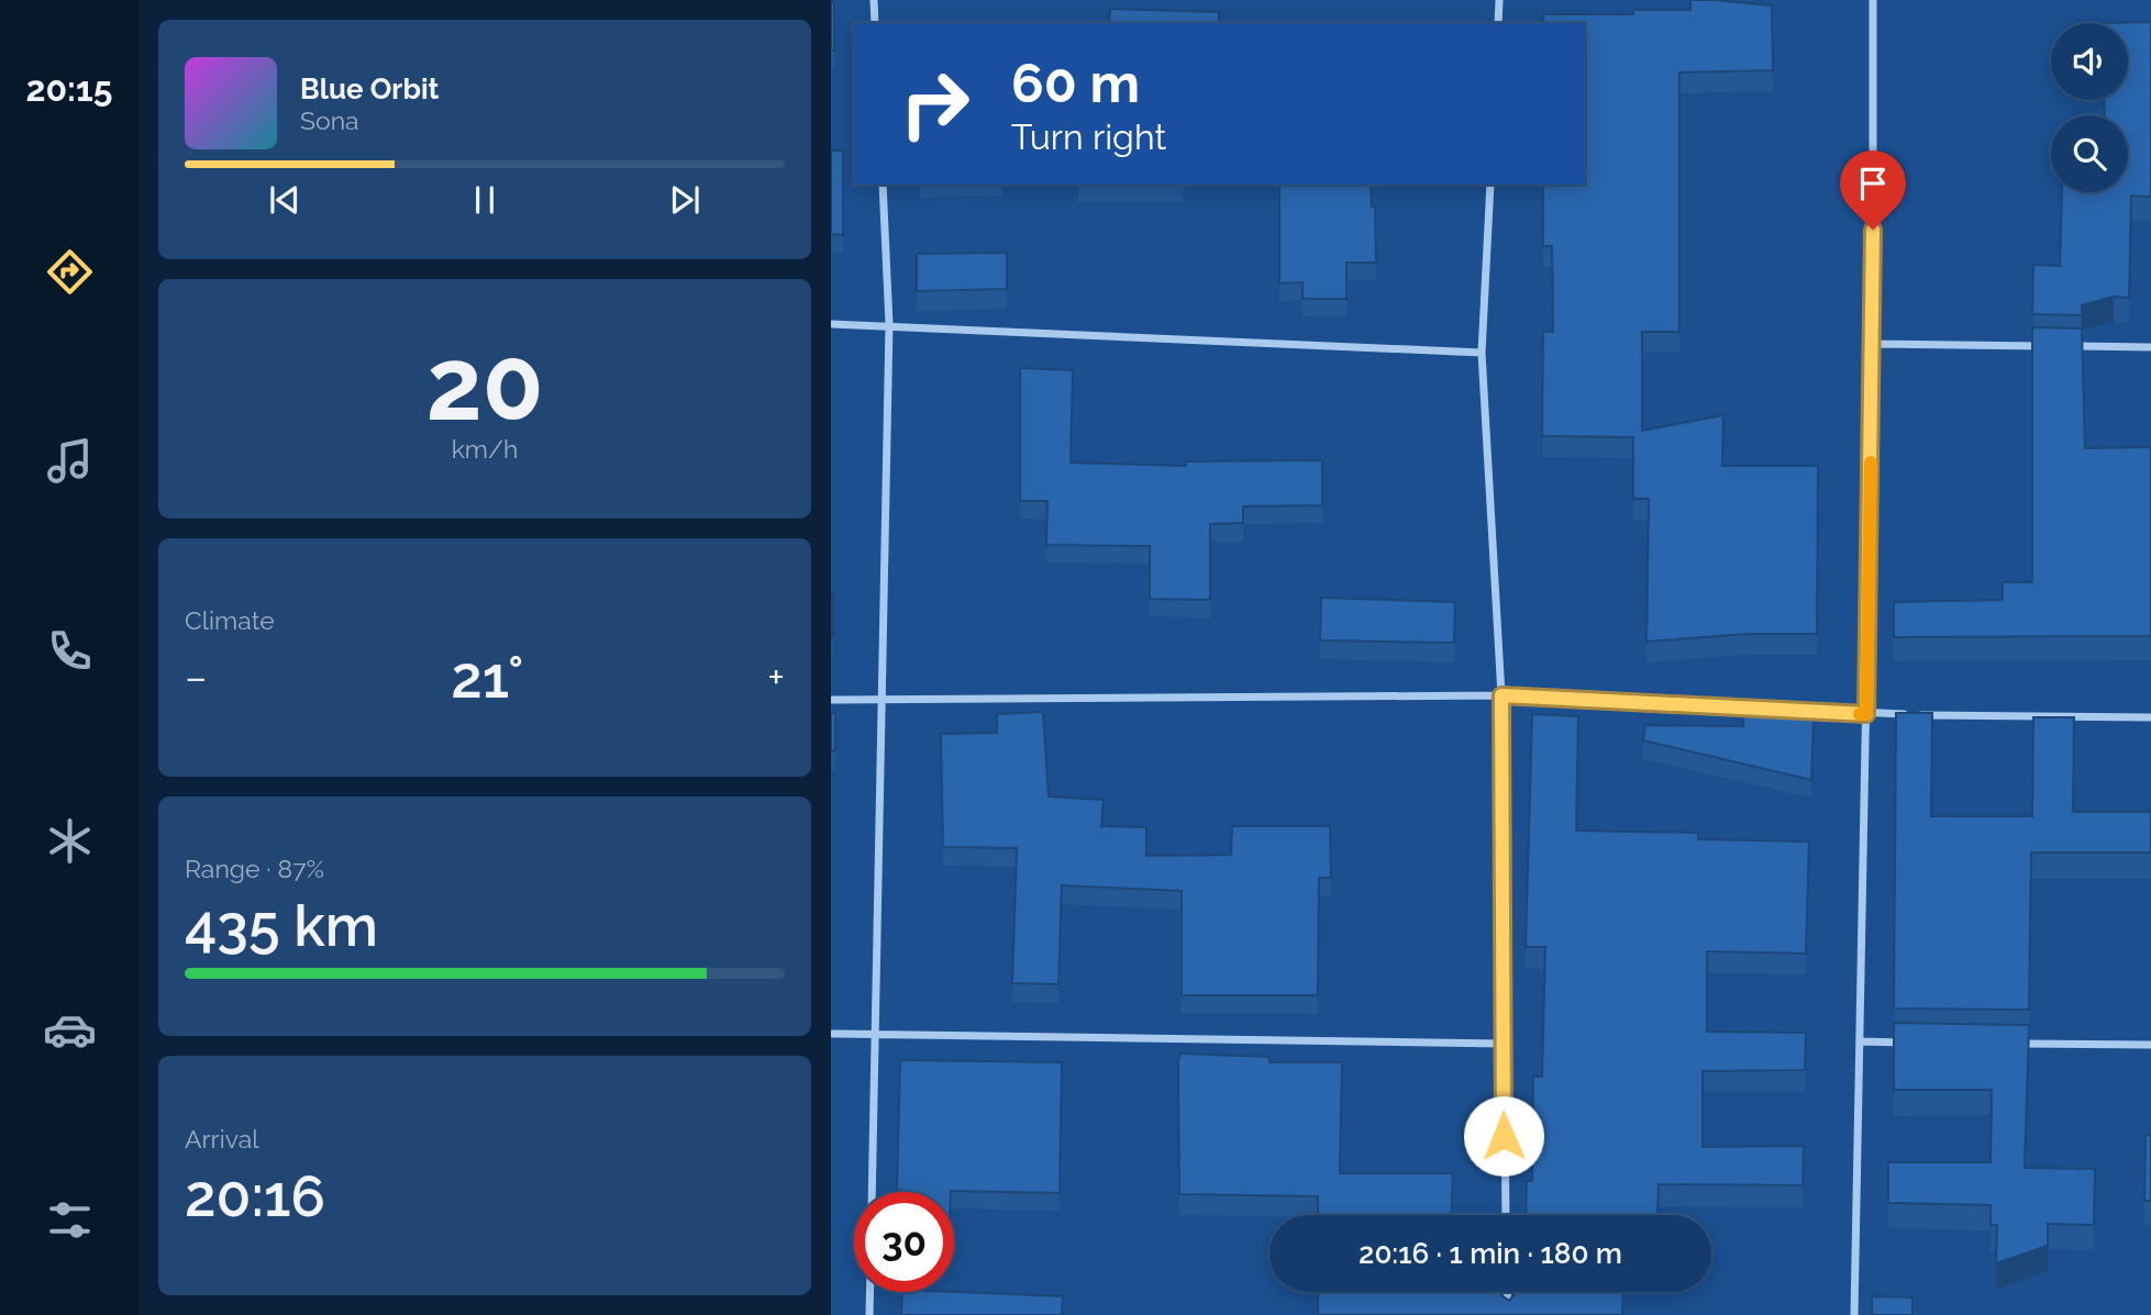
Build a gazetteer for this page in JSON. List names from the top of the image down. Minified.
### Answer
{"page":{"tabs":"20:15","turn":["60 m","Turn right"],"song":["Blue Orbit","Sona"],"tile":[["20","km/h"],"Climate",["Range · 87%","435 km"],["Arrival","20:16"]],"heat":["−","21°","+"],"limit":"30","trip":"20:16 · 1 min · 180 m"}}
